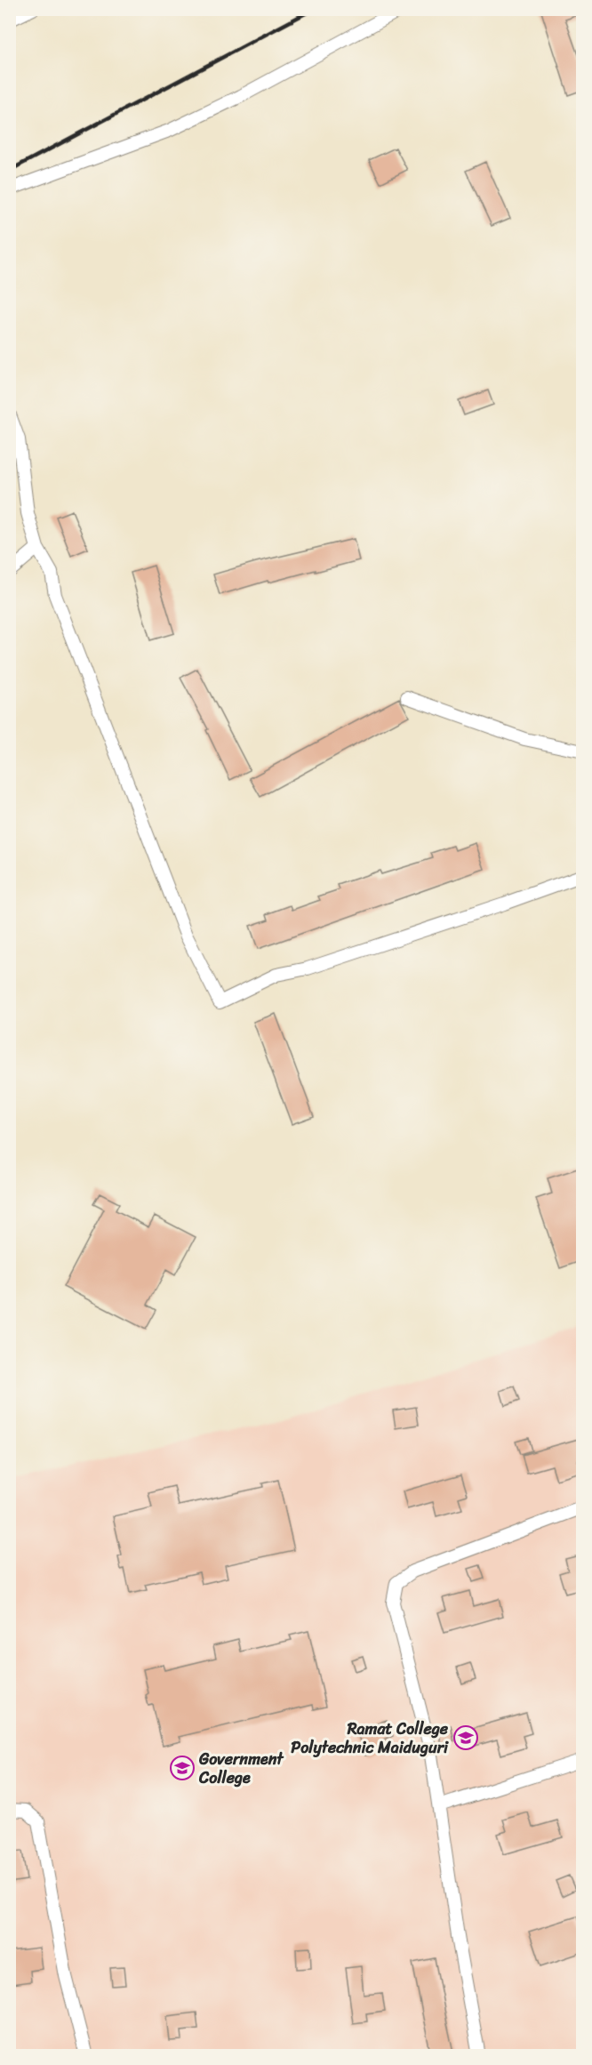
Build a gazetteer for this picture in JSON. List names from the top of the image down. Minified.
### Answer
{"places":{"school or university":["Ramat College Polytechnic Maiduguri","Government College"]}}
